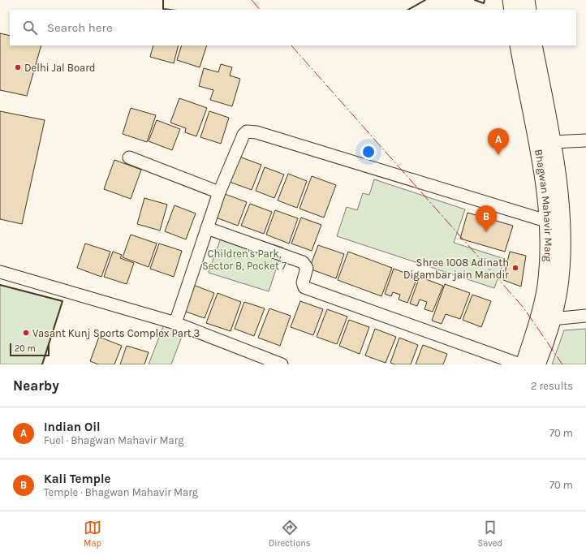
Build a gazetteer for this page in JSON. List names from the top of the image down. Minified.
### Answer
{"streets":{"street":["Bhagwan Mahavir Marg"]},"parks":["Children's Park, Sector B, Pocket 7"],"places":["Delhi Jal Board","Shree 1008 Adinath Digambar jain Mandir","Vasant Kunj Sports Complex Part 3"],"scale_bar":"20 m","page":{"search":"Search here","pins":["A","B"],"scale":"20 m","heading":["Nearby","2 results"],"list":[{"mark":"A","name":"Indian Oil","note":"Fuel · Bhagwan Mahavir Marg","value":"70 m"},{"mark":"B","name":"Kali Temple","note":"Temple · Bhagwan Mahavir Marg","value":"70 m"}],"nav":["Map","Directions","Saved"]}}
